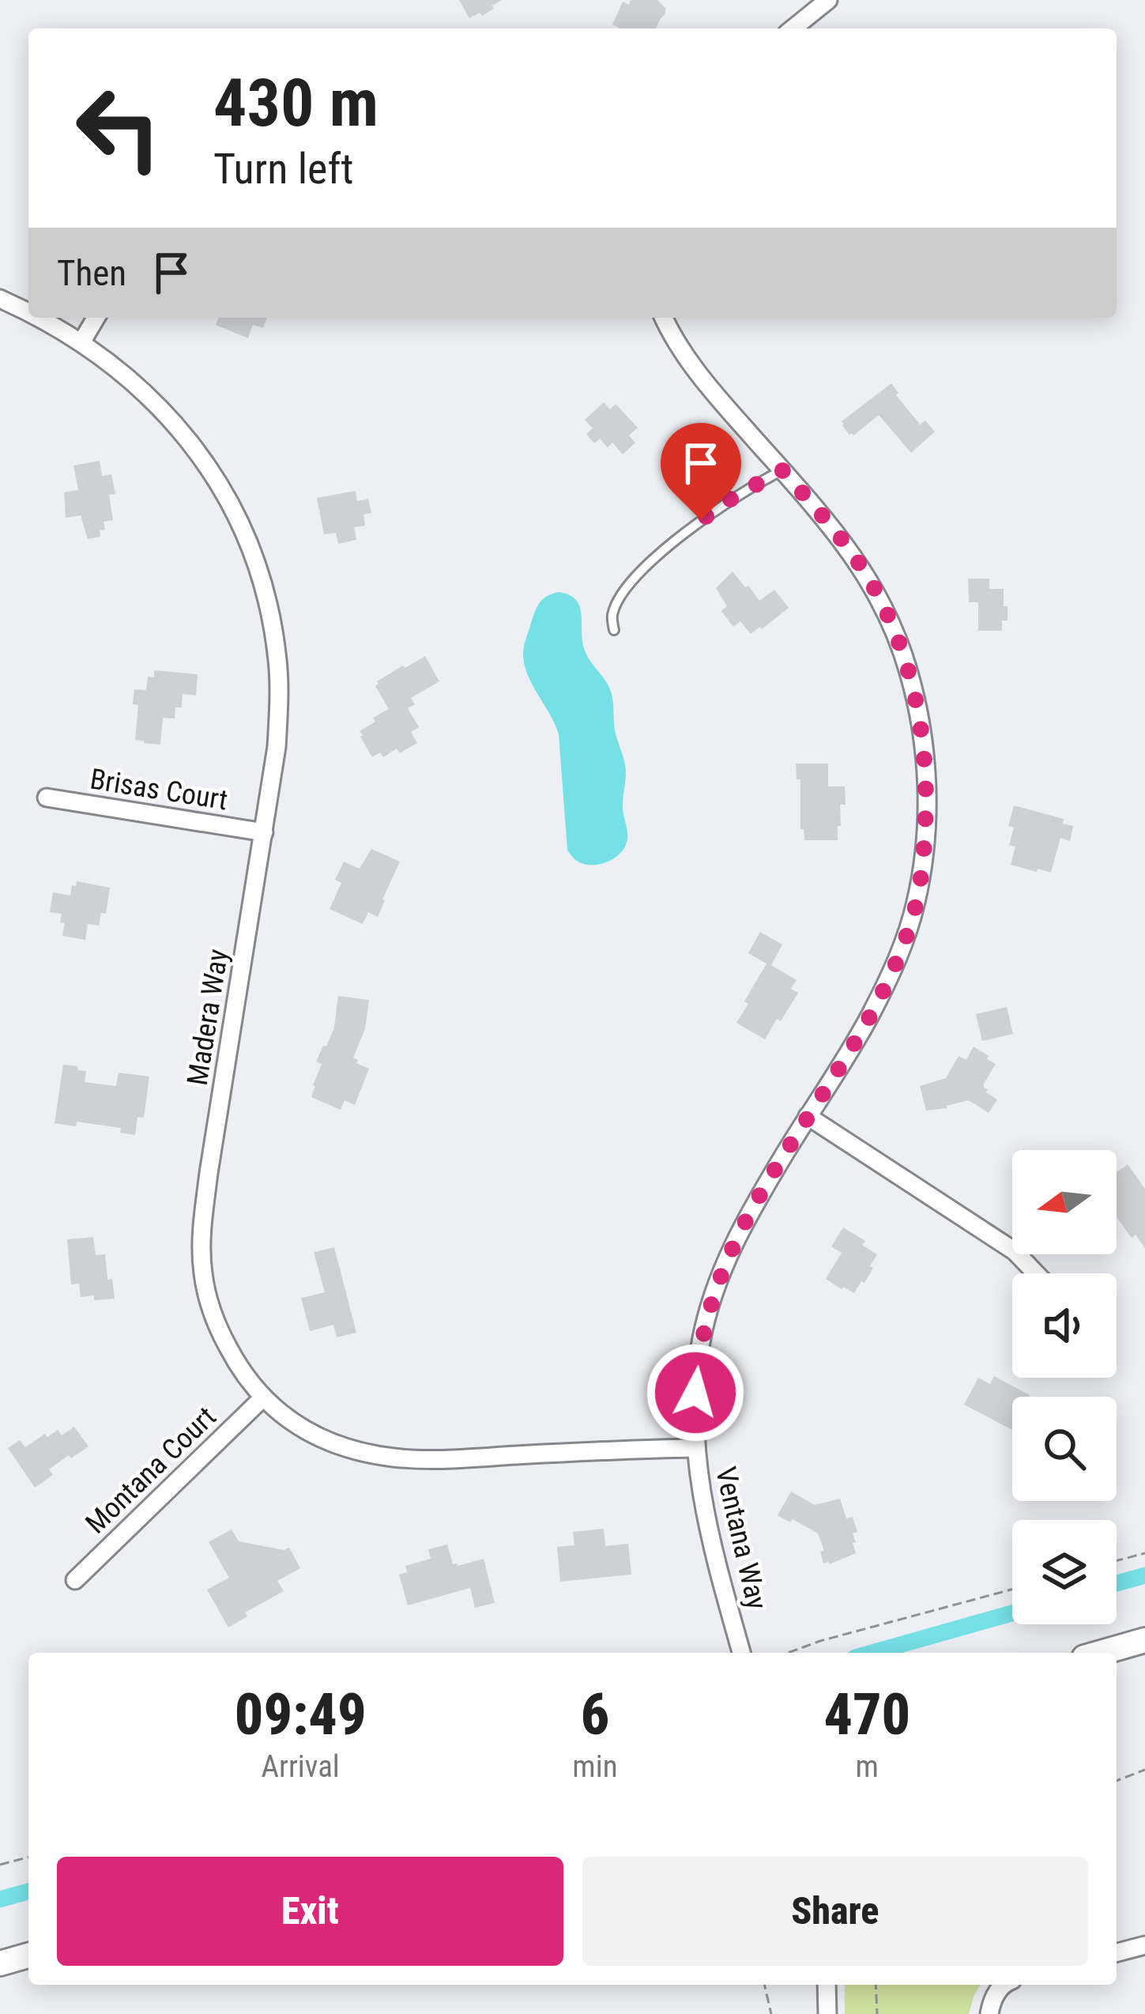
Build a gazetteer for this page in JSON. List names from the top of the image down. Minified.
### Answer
{"streets":{"street":["Brisas Court","Madera Way","Montana Court","Ventana Way"]},"crossings":[["Brisas Court","Madera Way"],["Madera Way","Montana Court"],["Madera Way","Ventana Way"]],"north":"left","page":{"turn":["430 m","Turn left"],"then":"Then","eta":["09:49","Arrival","6","min","470","m"],"buttons":["Exit","Share"]}}
